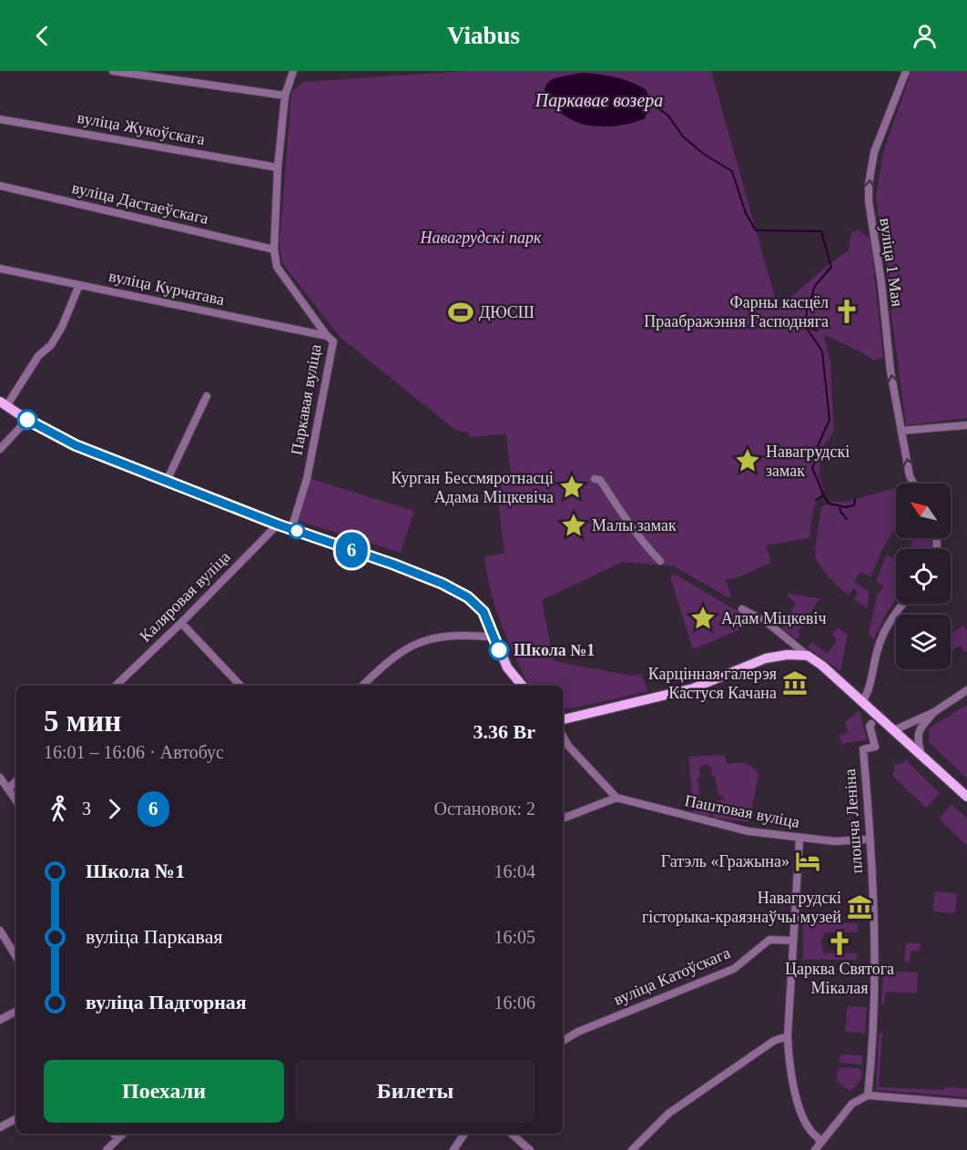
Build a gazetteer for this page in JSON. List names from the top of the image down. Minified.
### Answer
{"streets":{"street":["вуліца Жукоўскага","вуліца Дастаеўскага","вуліца 1 Мая","вуліца Курчатава","Паркавая вуліца","Каляровая вуліца","Паштовая вуліца","плошча Леніна","вуліца Катоўскага"]},"crossings":[["вуліца Жукоўскага","Паркавая вуліца"],["вуліца Дастаеўскага","Паркавая вуліца"],["вуліца Курчатава","Паркавая вуліца"]],"one_way":["вуліца 1 Мая"],"water":["Паркавае возера"],"parks":["Навагрудскі парк"],"places":{"church":["Фарны касцёл Праабражэння Гасподняга","Царква Святога Мікалая"],"sports":["ДЮСШ"],"place":["Навагрудскі замак","Курган Бессмяротнасці Адама Міцкевіча","Малы замак","Адам Міцкевіч"],"other":["Школа №1"],"museum":["Карцінная галерэя Кастуся Качана","Навагрудскі гісторыка-краязнаўчы музей"],"hotel":["Гатэль «Гражына»"]},"lines":["bus line 6"],"north":"top left","page":{"header":"Viabus","on_map":"6","heading":["5 мин","16:01 – 16:06 · Автобус","3.36 Br"],"legs":["3","6","Остановок: 2"],"list":[{"name":"Школа №1","value":"16:04"},{"name":"вуліца Паркавая","value":"16:05"},{"name":"вуліца Падгорная","value":"16:06"}],"buttons":["Поехали","Билеты"]}}
